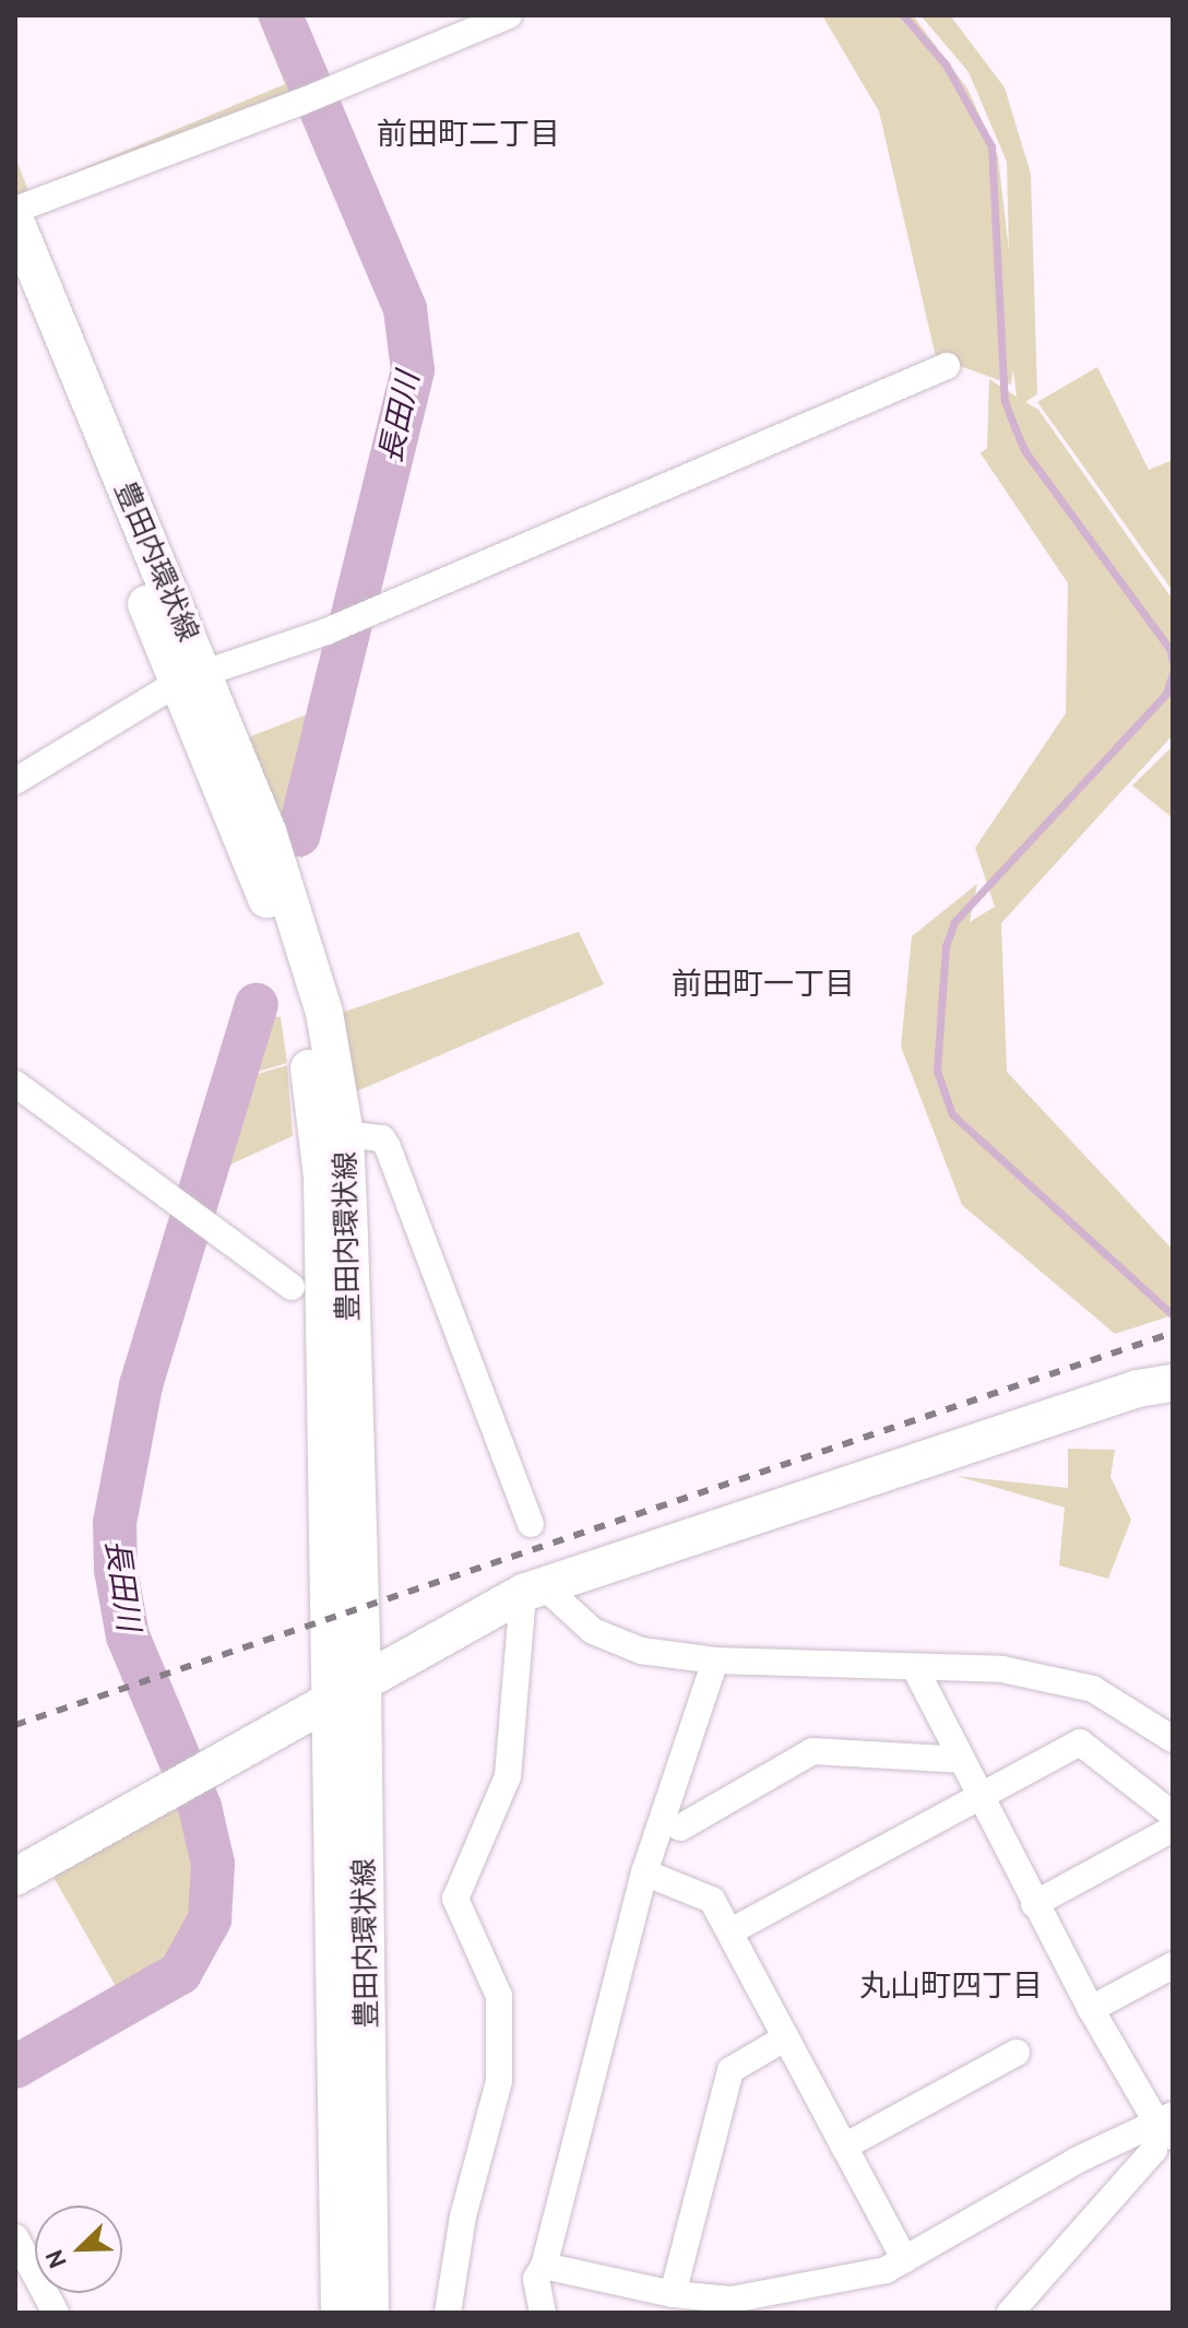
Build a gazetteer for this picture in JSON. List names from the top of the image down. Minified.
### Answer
{"streets":{"street":["豊田内環状線"]},"districts":["前田町二丁目","前田町一丁目","丸山町四丁目"],"water":["長田川"],"north":"bottom left"}
